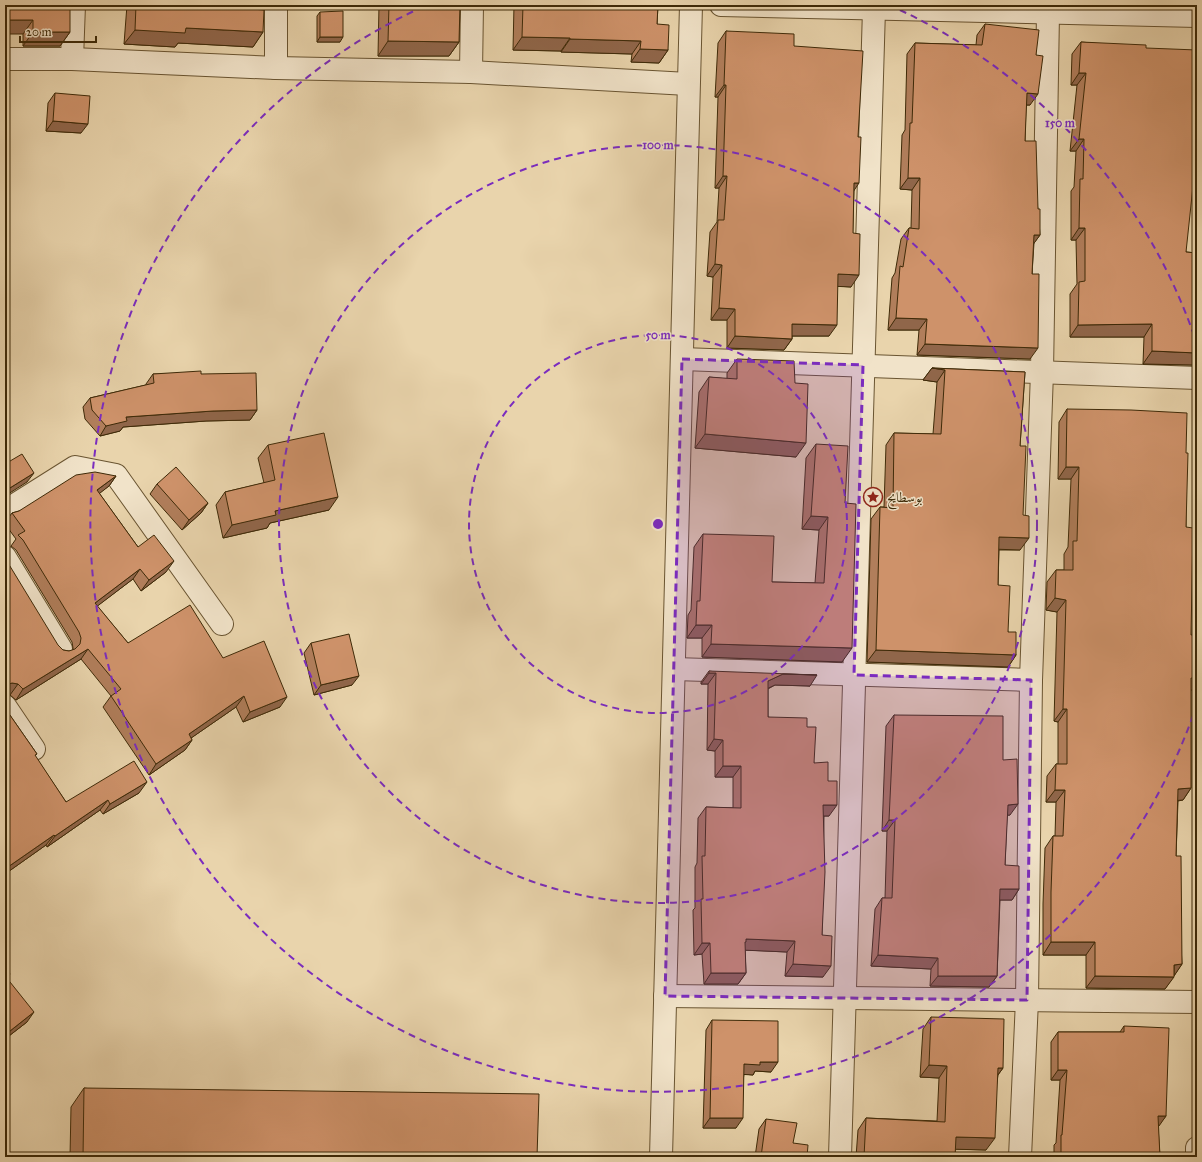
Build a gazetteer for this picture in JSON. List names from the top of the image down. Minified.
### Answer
{"places":{"place":["بوسطايح"]},"scale_bar":"20 m","rings":["150 m","100 m","50 m"]}
